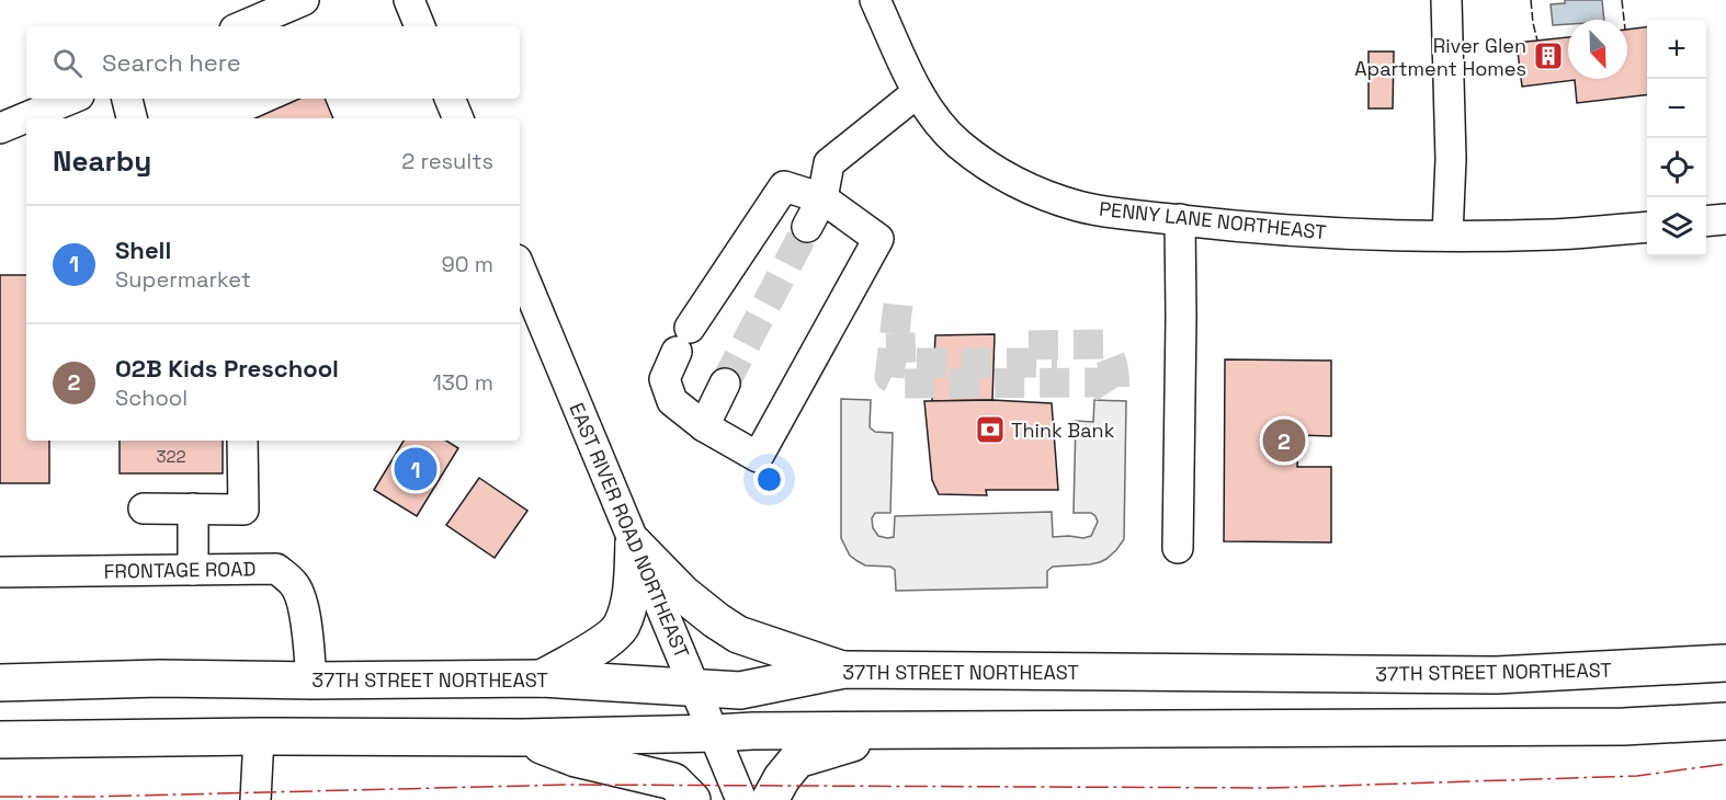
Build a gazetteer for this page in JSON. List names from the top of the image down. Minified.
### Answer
{"streets":{"main road":["37TH STREET NORTHEAST"],"street":["PENNY LANE NORTHEAST","EAST RIVER ROAD NORTHEAST","FRONTAGE ROAD"]},"crossings":[["EAST RIVER ROAD NORTHEAST","37TH STREET NORTHEAST"],["FRONTAGE ROAD","37TH STREET NORTHEAST"]],"places":{"building":["River Glen Apartment Homes"],"bank":["Think Bank"]},"house_numbers":["322"],"north":"bottom right","page":{"map_buttons":["+","−"],"search":"Search here","heading":["Nearby","2 results"],"list":[{"mark":"1","name":"Shell","note":"Supermarket","value":"90 m"},{"mark":"2","name":"O2B Kids Preschool","note":"School","value":"130 m"}],"pins":["2","1"]}}
